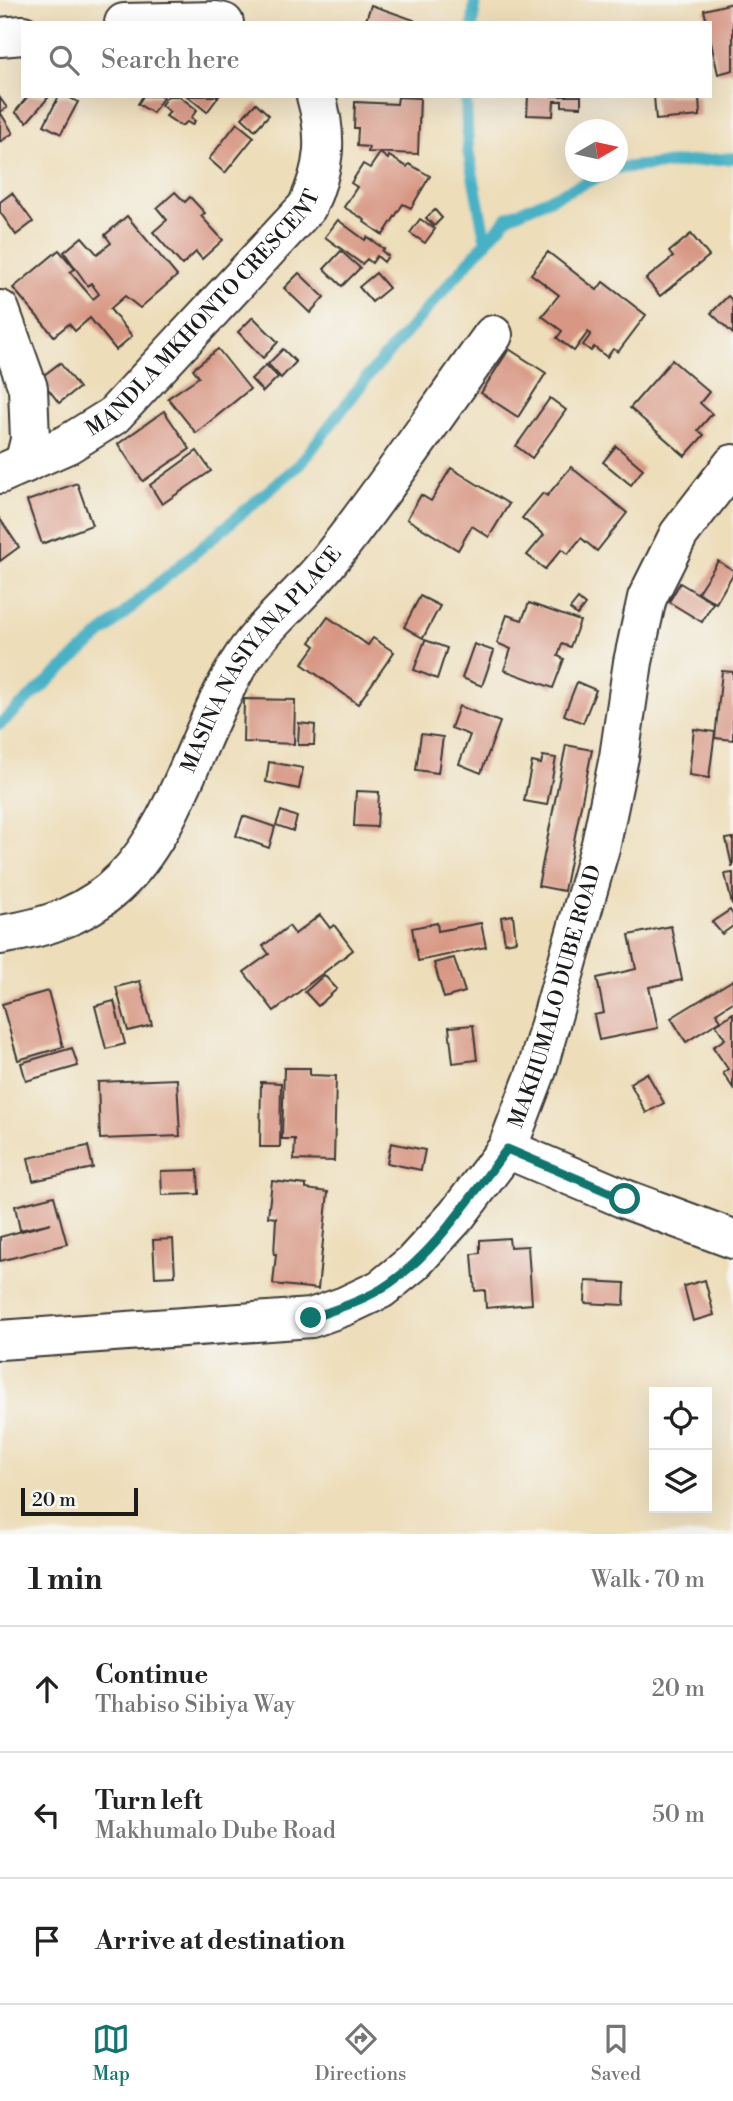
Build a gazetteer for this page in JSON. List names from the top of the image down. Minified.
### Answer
{"streets":{"street":["MANDLA MKHONTO CRESCENT","MASINA NASIYANA PLACE","MAKHUMALO DUBE ROAD"]},"scale_bar":"20 m","north":"right","page":{"search":"Search here","scale":"20 m","heading":["1 min","Walk · 70 m"],"list":[["Continue","Thabiso Sibiya Way","20 m"],["Turn left","Makhumalo Dube Road","50 m"],"Arrive at destination"],"nav":["Map","Directions","Saved"]}}
